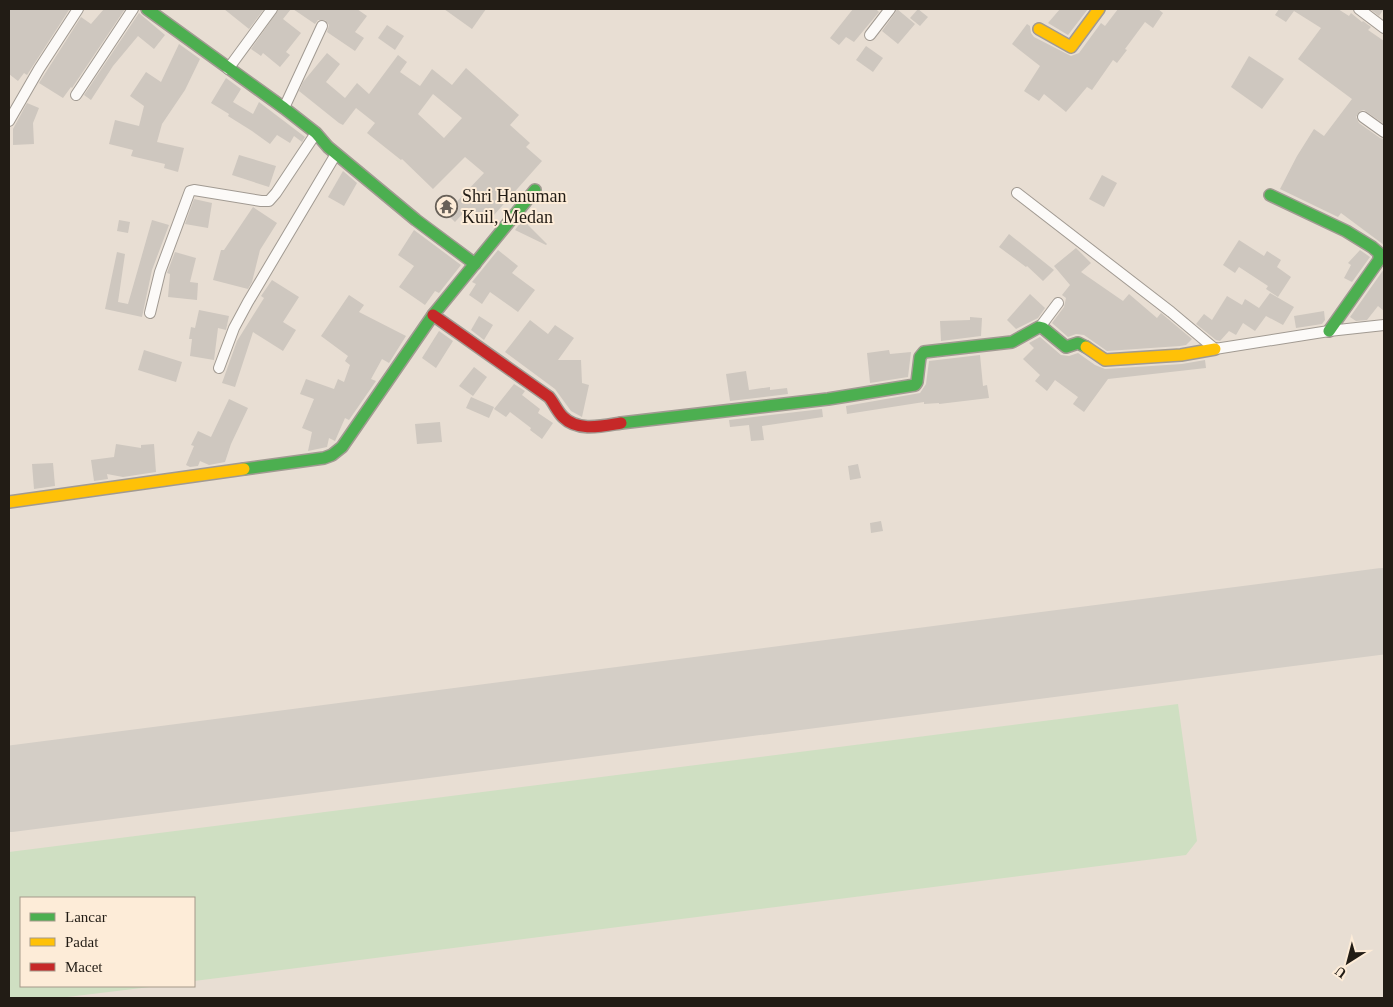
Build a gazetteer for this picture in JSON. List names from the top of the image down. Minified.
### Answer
{"places":{"temple":["Shri Hanuman Kuil, Medan"]},"legend":["Lancar","Padat","Macet"],"north":"bottom left"}
